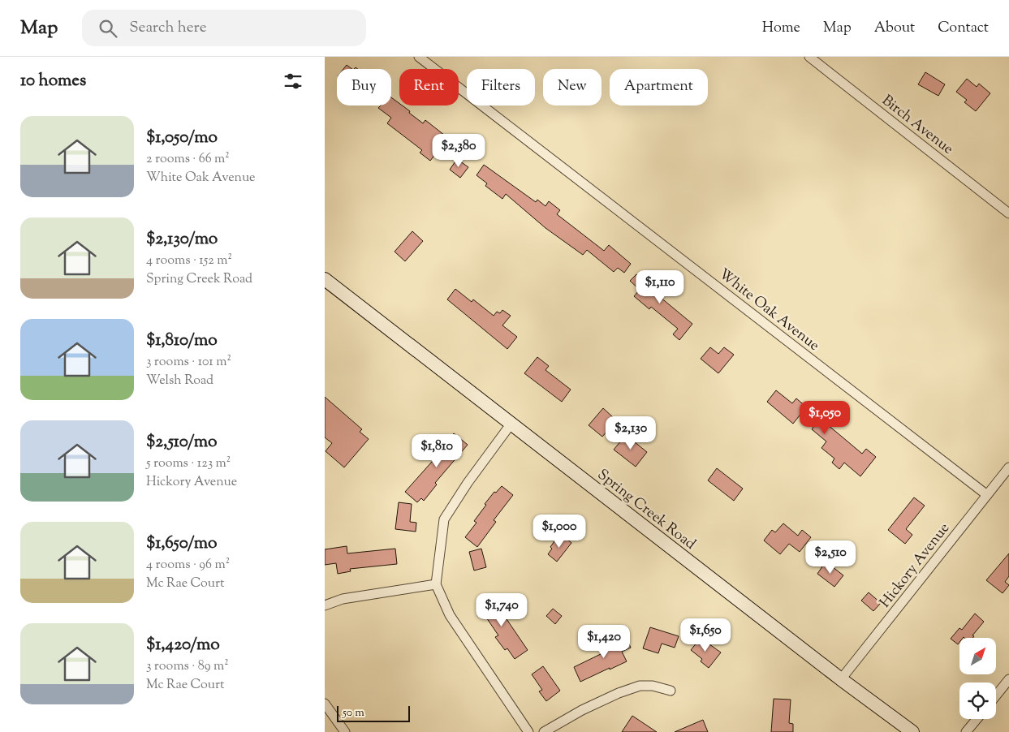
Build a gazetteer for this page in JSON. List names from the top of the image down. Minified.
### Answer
{"streets":{"main road":["Spring Creek Road"],"street":["Birch Avenue","White Oak Avenue","Hickory Avenue"]},"crossings":[["White Oak Avenue","Hickory Avenue"],["Spring Creek Road","Hickory Avenue"]],"scale_bar":"50 m","north":"top right","page":{"header":"Map","search":"Search here","nav":["Home","Map","About","Contact"],"heading":"10 homes","chip":["Buy","Rent","Filters","New","Apartment"],"list":[{"name":"$1,050/mo","note":"2 rooms · 66 m² · White Oak Avenue"},{"name":"$2,130/mo","note":"4 rooms · 152 m² · Spring Creek Road"},{"name":"$1,810/mo","note":"3 rooms · 101 m² · Welsh Road"},{"name":"$2,510/mo","note":"5 rooms · 123 m² · Hickory Avenue"},{"name":"$1,650/mo","note":"4 rooms · 96 m² · Mc Rae Court"},{"name":"$1,420/mo","note":"3 rooms · 89 m² · Mc Rae Court"}],"price":["$2,380","$1,110","$1,050","$2,130","$1,810","$1,000","$2,510","$1,740","$1,650","$1,420"],"scale":"50 m"}}
